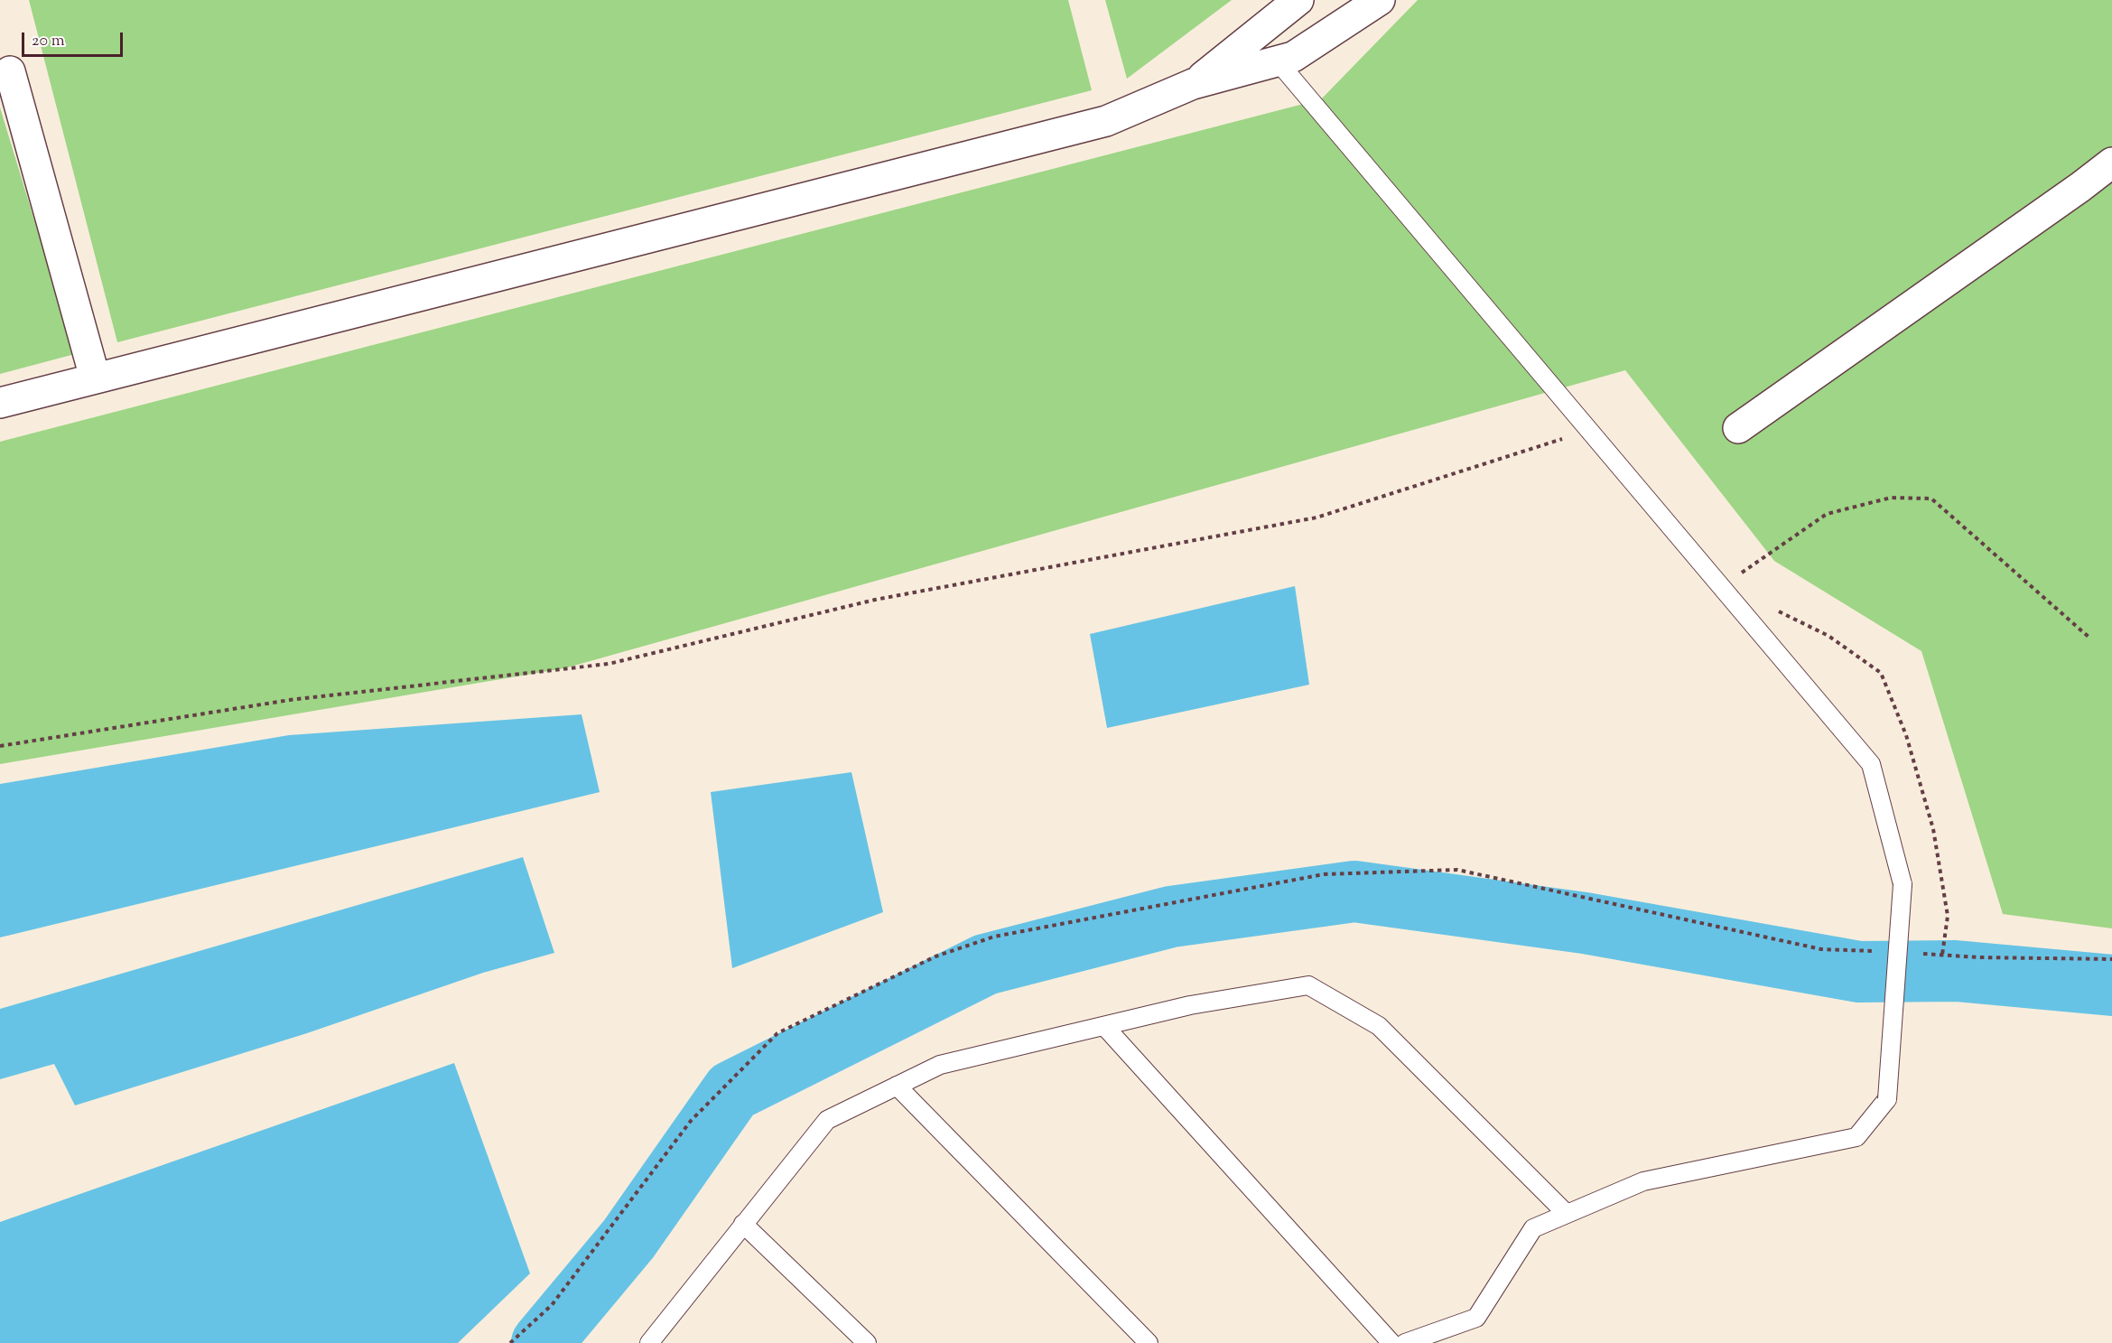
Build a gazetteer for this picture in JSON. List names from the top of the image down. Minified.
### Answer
{"scale_bar":"20 m"}
